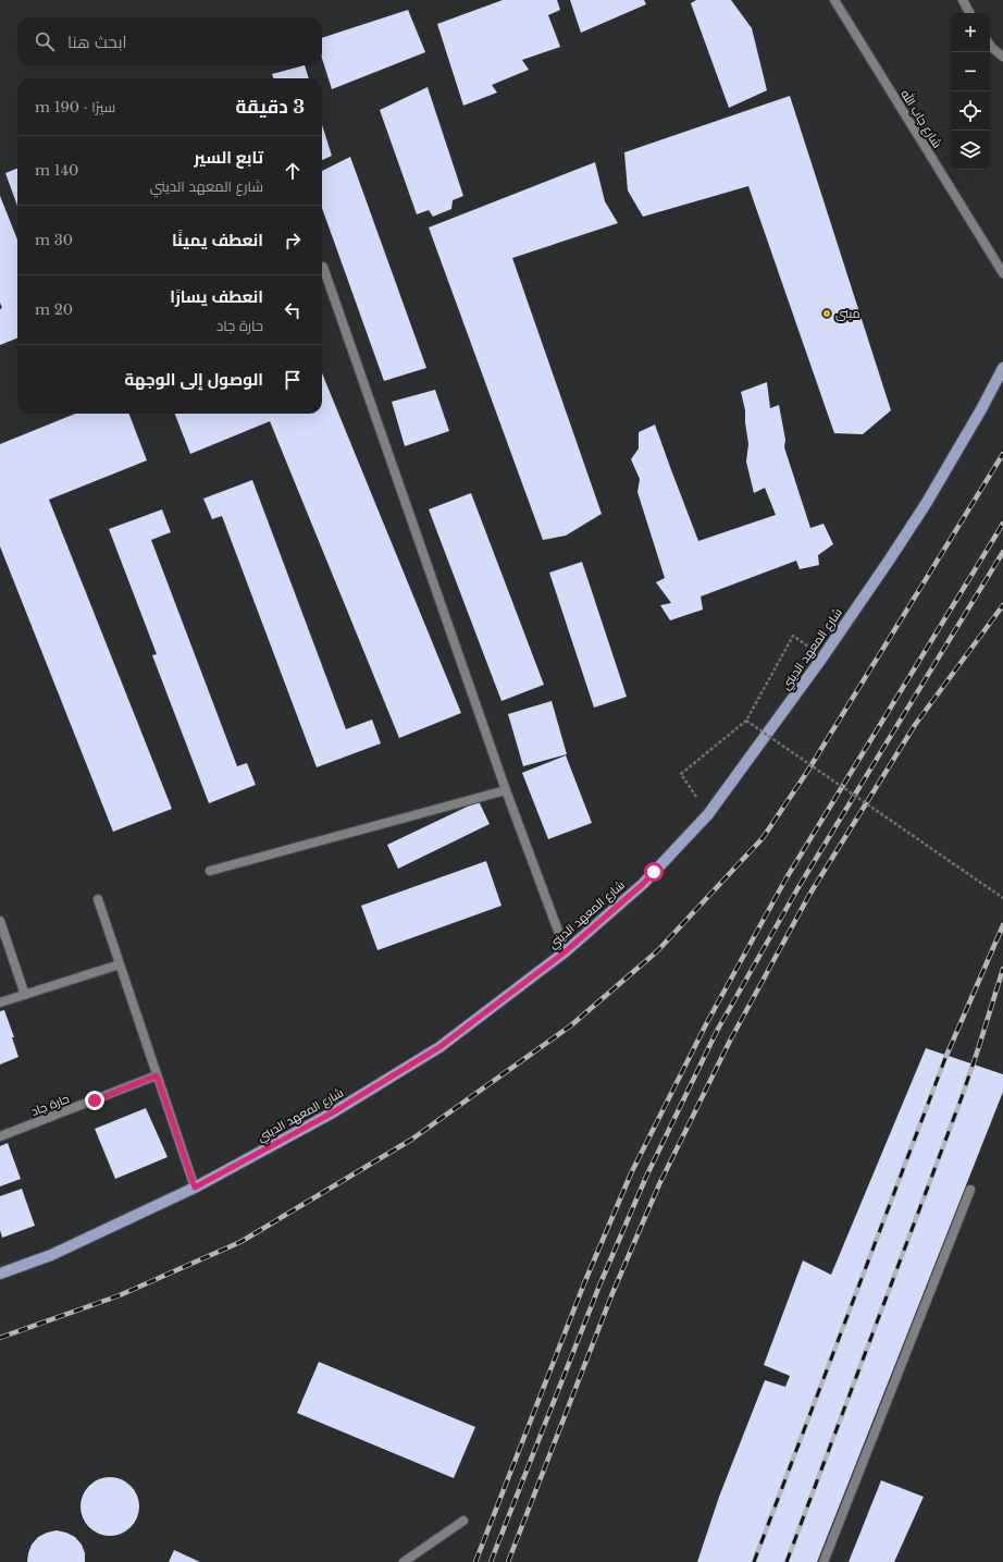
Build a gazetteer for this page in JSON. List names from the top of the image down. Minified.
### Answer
{"streets":{"main road":["شارع المعهد الديني"],"street":["شارع جاب الله","حارة جاد"]},"places":["مبنى"],"page":{"map_buttons":["+","−"],"search":"ابحث هنا","heading":["3 دقيقة","سيرًا · 190 m"],"list":[["تابع السير","شارع المعهد الديني","140 m"],["انعطف يمينًا","30 m"],["انعطف يسارًا","حارة جاد","20 m"],"الوصول إلى الوجهة"]}}
